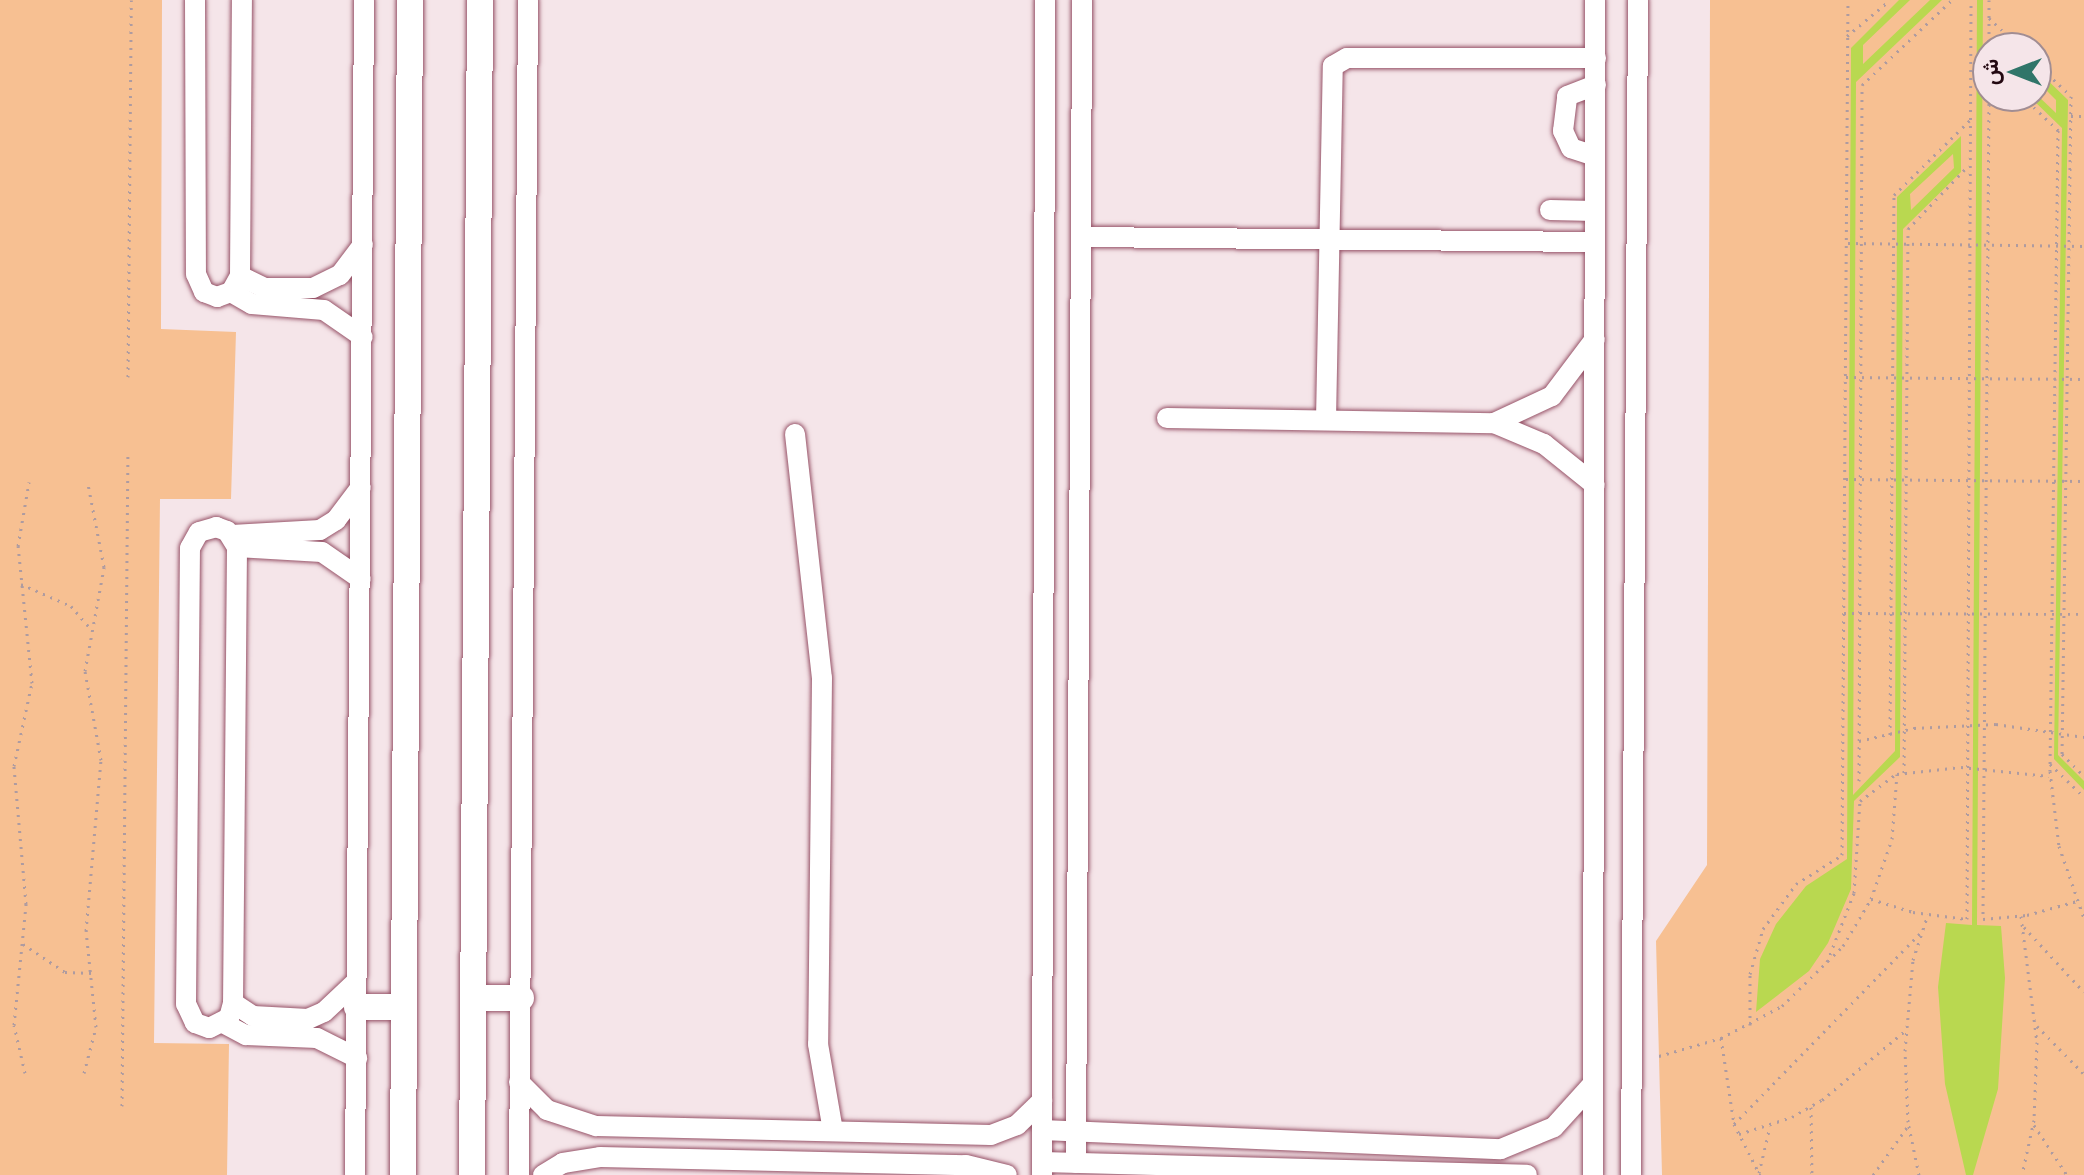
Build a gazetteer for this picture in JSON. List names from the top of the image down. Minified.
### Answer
{"north":"left"}
